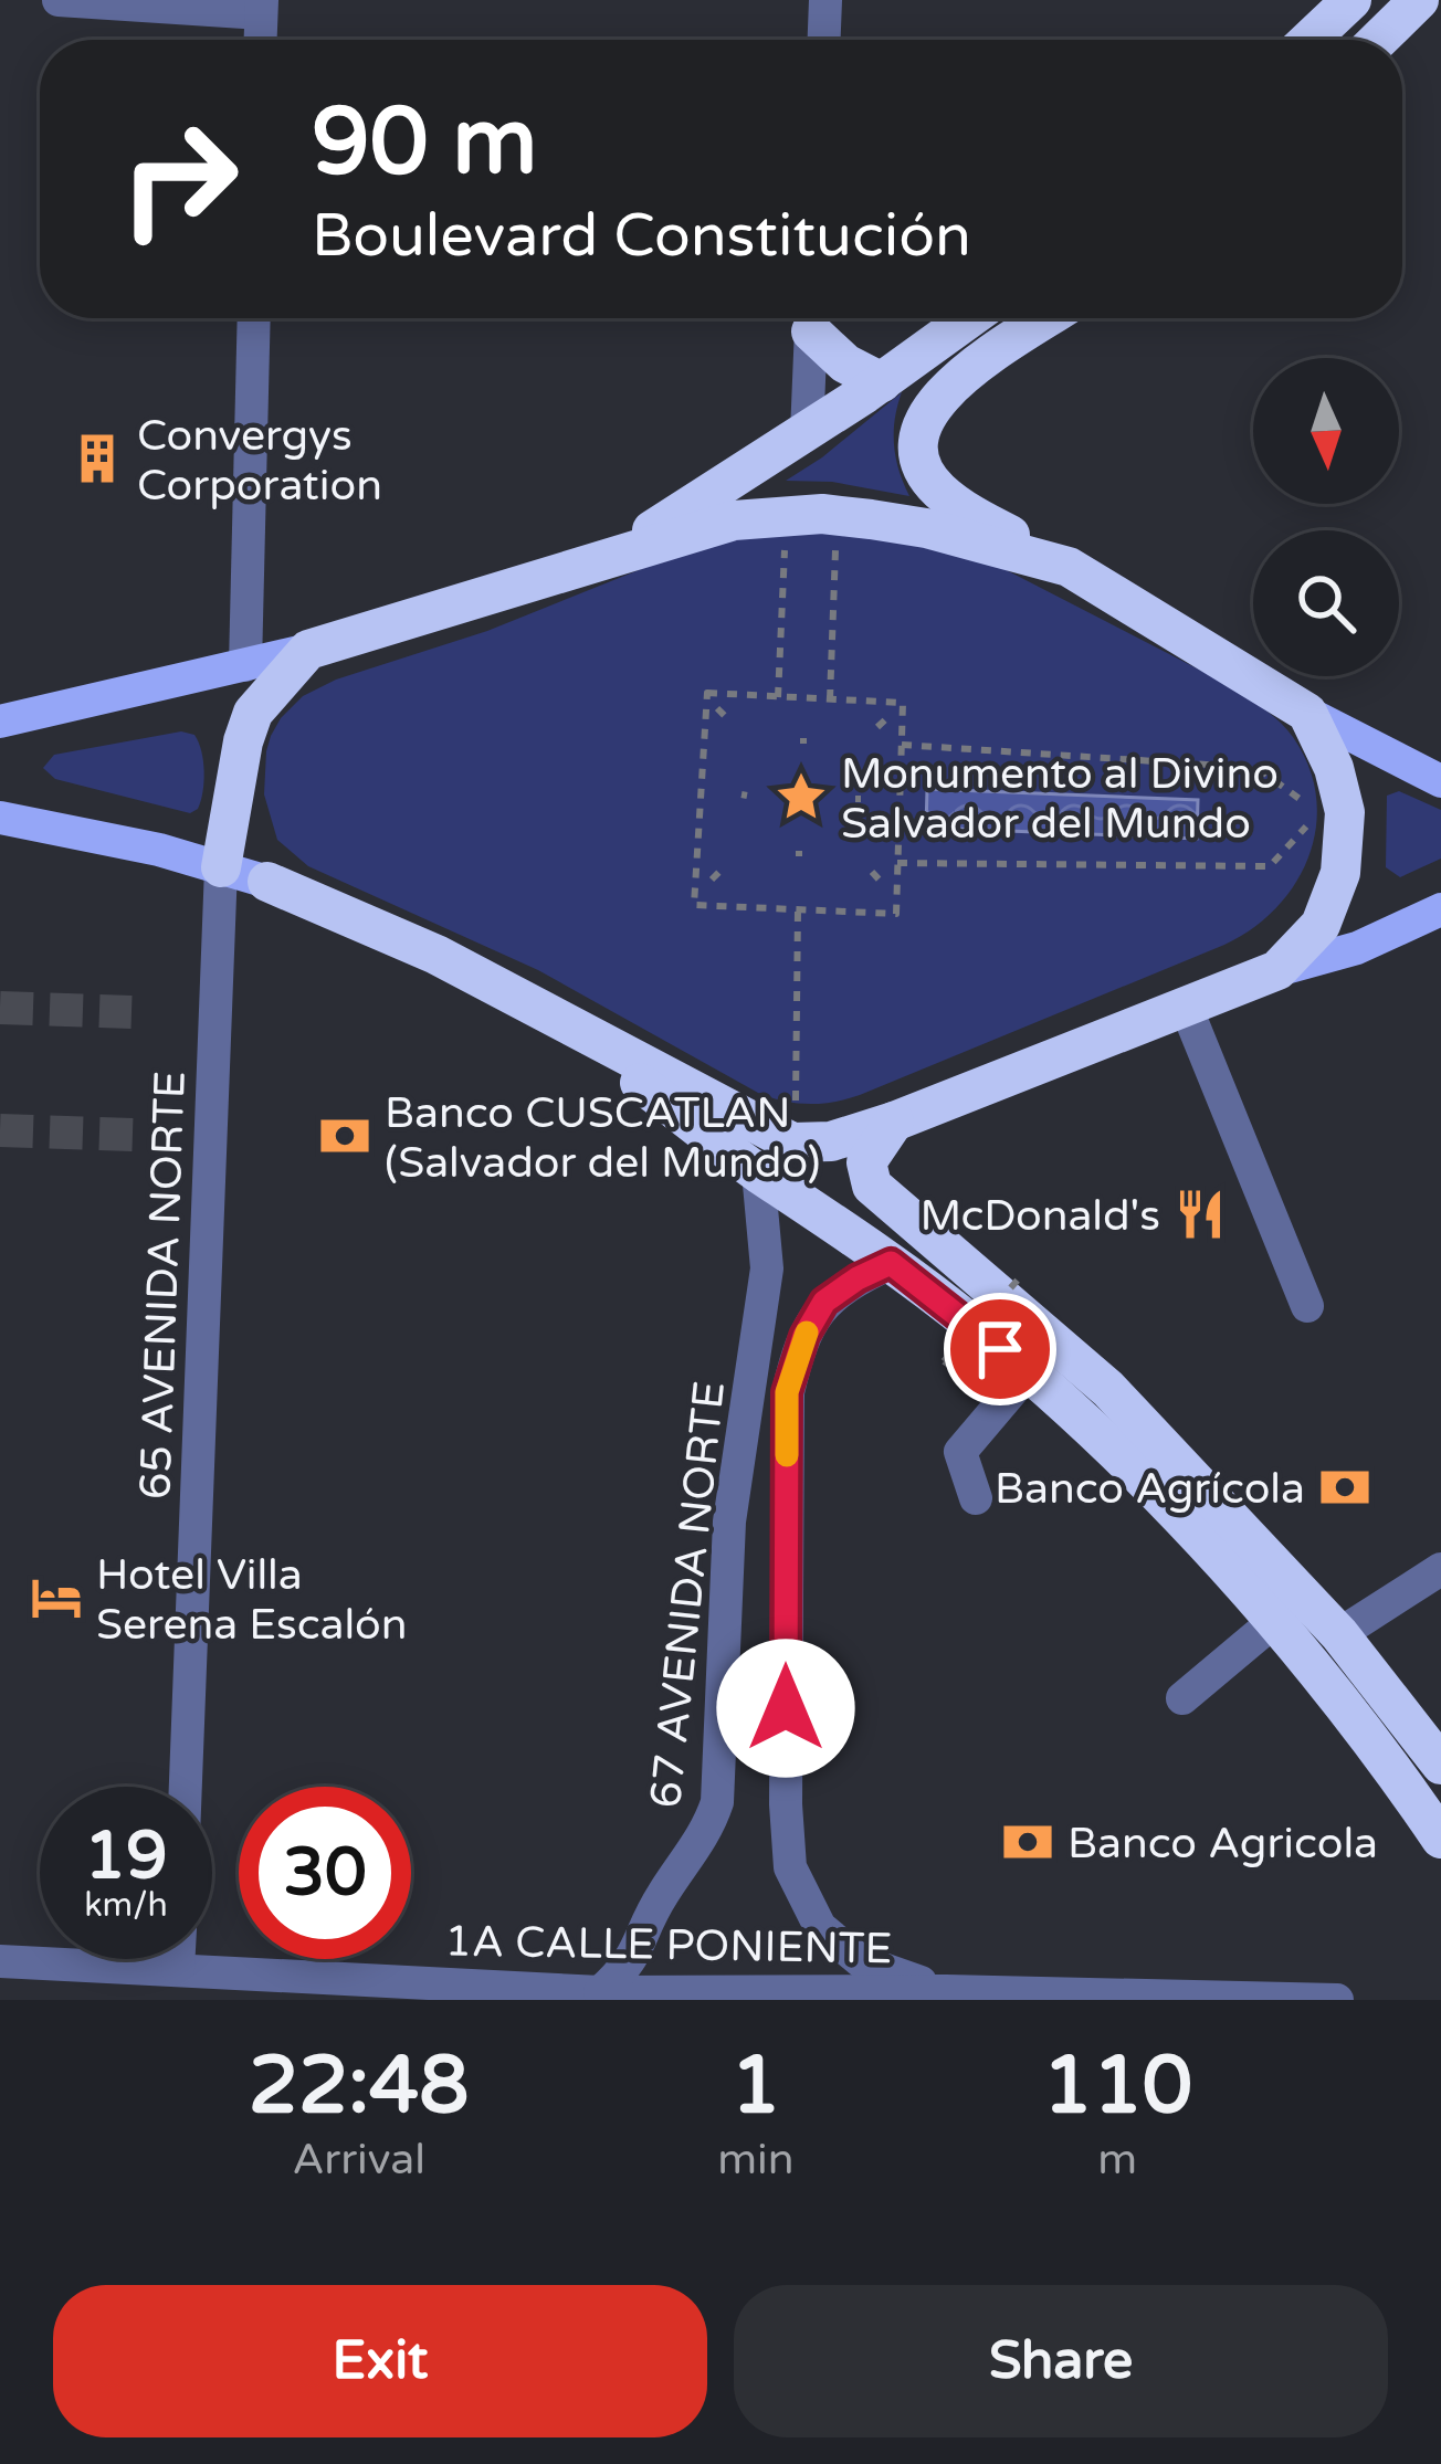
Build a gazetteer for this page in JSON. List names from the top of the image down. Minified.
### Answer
{"streets":{"street":["65 AVENIDA NORTE","67 AVENIDA NORTE","1A CALLE PONIENTE"]},"crossings":[["67 AVENIDA NORTE","1A CALLE PONIENTE"]],"places":{"building":["Convergys Corporation"],"place":["Monumento al Divino Salvador del Mundo"],"bank":["Banco CUSCATLAN (Salvador del Mundo)","Banco Agrícola","Banco Agricola"],"restaurant":["McDonald's"],"hotel":["Hotel Villa Serena Escalón"]},"north":"bottom","page":{"turn":["90 m","Boulevard Constitución"],"speed":"19 km/h","limit":"30","eta":["22:48","Arrival","1","min","110","m"],"buttons":["Exit","Share"]}}
